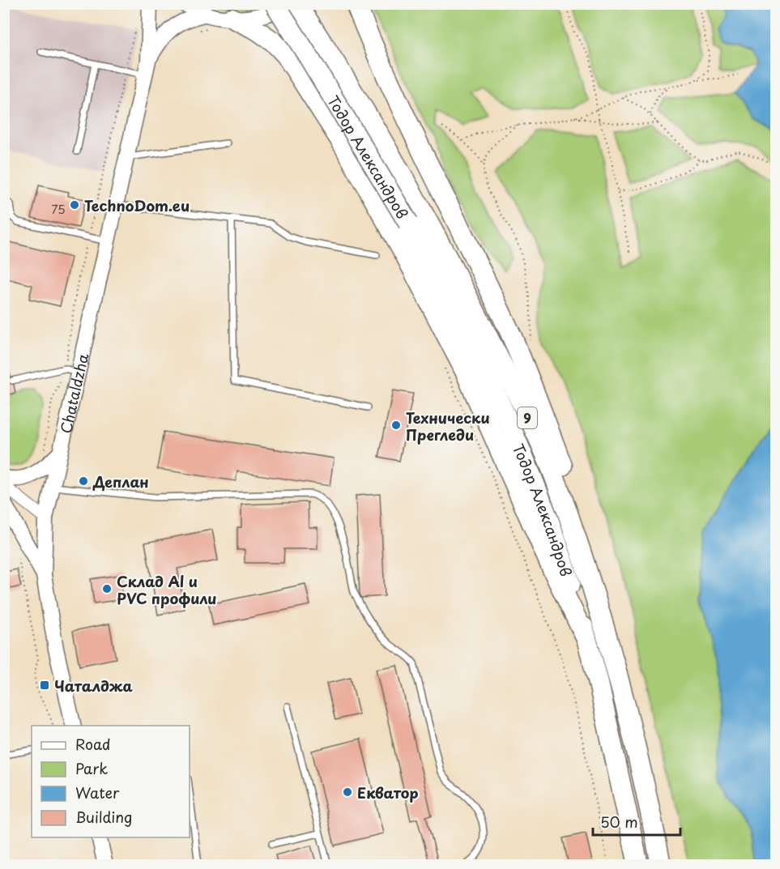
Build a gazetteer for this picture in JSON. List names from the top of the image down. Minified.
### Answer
{"streets":{"highway":["Тодор Александров","9"],"main road":["Chataldzha"]},"places":{"other":["TechnoDom.eu","Технически Прегледи","Деплан","Склад Al и PVC профили","Екватор"],"transit":["Чаталджа"]},"house_numbers":["75"],"legend":["Road","Park","Water","Building"],"scale_bar":"50 m"}
